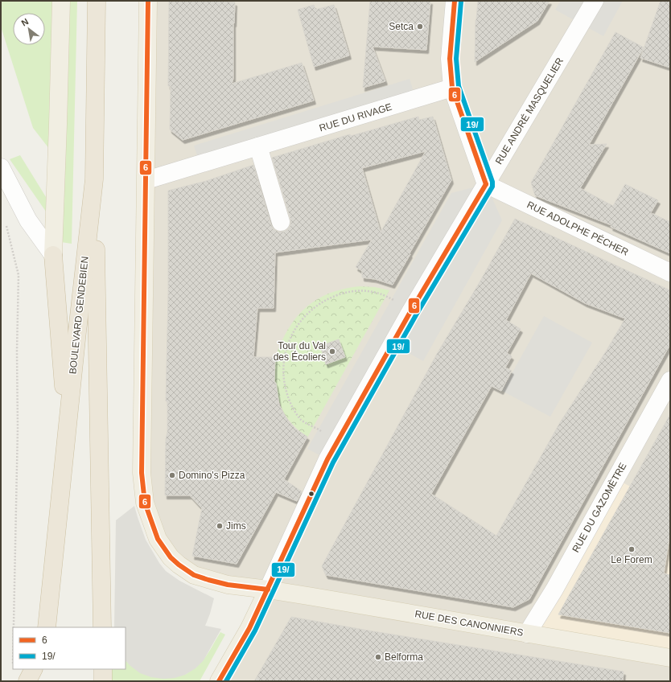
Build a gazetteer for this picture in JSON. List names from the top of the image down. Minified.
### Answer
{"streets":{"highway":["BOULEVARD GENDEBIEN"],"main road":["RUE ANDRÉ MASQUELIER","RUE DES CANONNIERS"],"street":["RUE DU RIVAGE","RUE ADOLPHE PÉCHER","RUE DU GAZOMÈTRE"]},"crossings":[["RUE ANDRÉ MASQUELIER","RUE ADOLPHE PÉCHER"],["RUE ANDRÉ MASQUELIER","RUE DES CANONNIERS"],["RUE DU RIVAGE","RUE DES CANONNIERS"],["RUE DU GAZOMÈTRE","RUE DES CANONNIERS"]],"places":["Setca","Tour du Val des Écoliers","Domino's Pizza","Jims","Le Forem","Belforma"],"lines":["transit line 6","transit line 19/"],"legend":["6","19/"],"north":"top left"}
